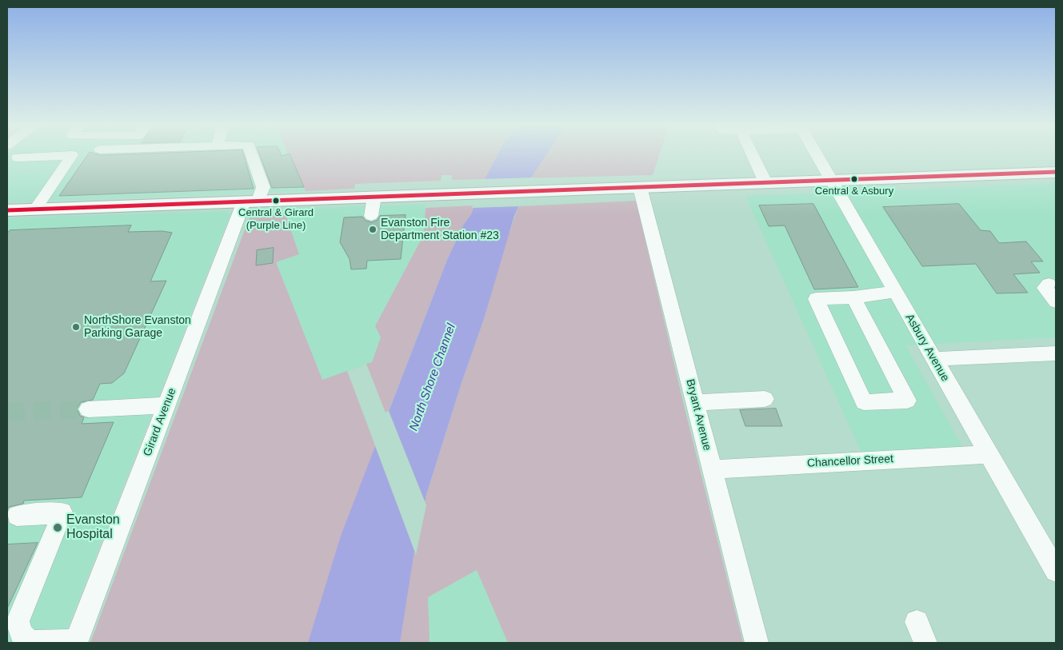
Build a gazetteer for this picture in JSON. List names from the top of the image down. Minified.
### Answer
{"streets":{"street":["Asbury Avenue","Bryant Avenue","Girard Avenue","Chancellor Street"]},"crossings":[["Asbury Avenue","Chancellor Street"],["Bryant Avenue","Chancellor Street"]],"water":["North Shore Channel"],"places":["Central & Asbury","Central & Girard (Purple Line)","Evanston Fire Department Station #23","NorthShore Evanston Parking Garage","Evanston Hospital"]}
